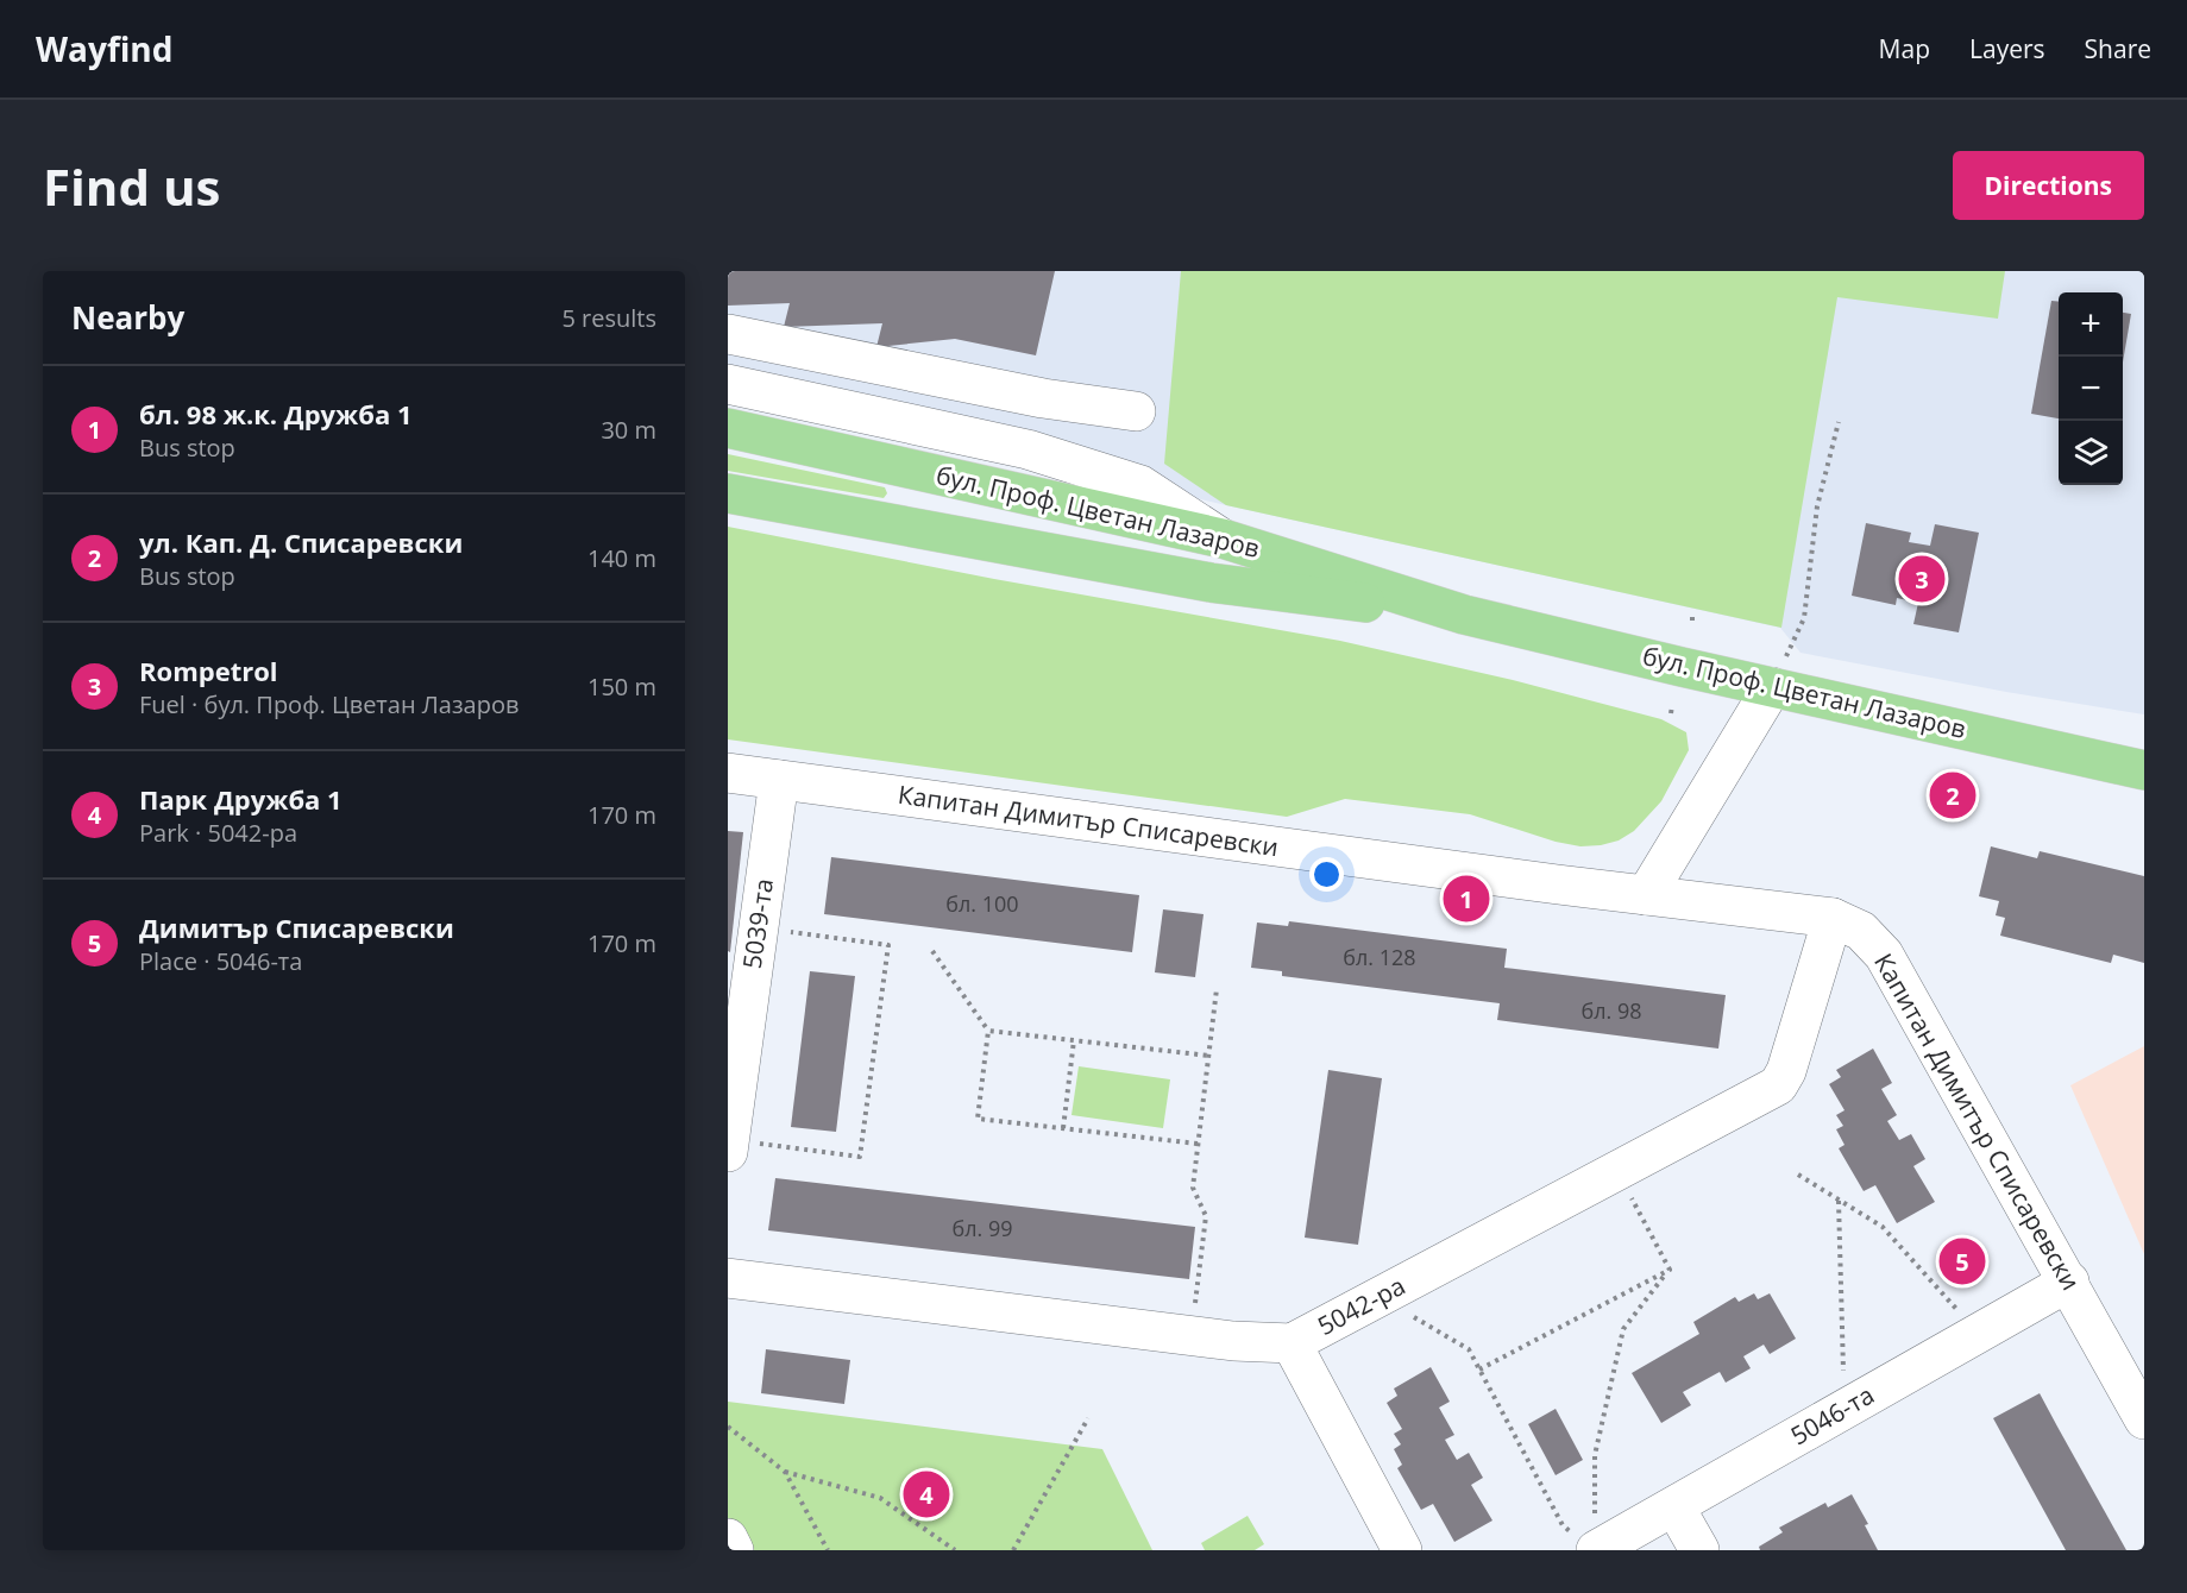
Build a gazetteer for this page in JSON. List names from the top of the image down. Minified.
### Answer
{"streets":{"main road":["бул. Проф. Цветан Лазаров"],"street":["Капитан Димитър Списаревски","5039-та","5042-ра","5046-та"]},"crossings":[["Капитан Димитър Списаревски","5039-та"],["Капитан Димитър Списаревски","5042-ра"],["Капитан Димитър Списаревски","5046-та"]],"house_numbers":["бл. 100","бл. 128","бл. 98","бл. 99"],"page":{"header":"Wayfind","nav":["Map","Layers","Share"],"buttons":"Directions","title":"Find us","heading":["Nearby","5 results"],"map_buttons":["+","−"],"list":[{"mark":"1","name":"бл. 98 ж.к. Дружба 1","note":"Bus stop","value":"30 m"},{"mark":"2","name":"ул. Кап. Д. Списаревски","note":"Bus stop","value":"140 m"},{"mark":"3","name":"Rompetrol","note":"Fuel · бул. Проф. Цветан Лазаров","value":"150 m"},{"mark":"4","name":"Парк Дружба 1","note":"Park · 5042-ра","value":"170 m"},{"mark":"5","name":"Димитър Списаревски","note":"Place · 5046-та","value":"170 m"}],"pins":["3","2","1","5","4"]}}
